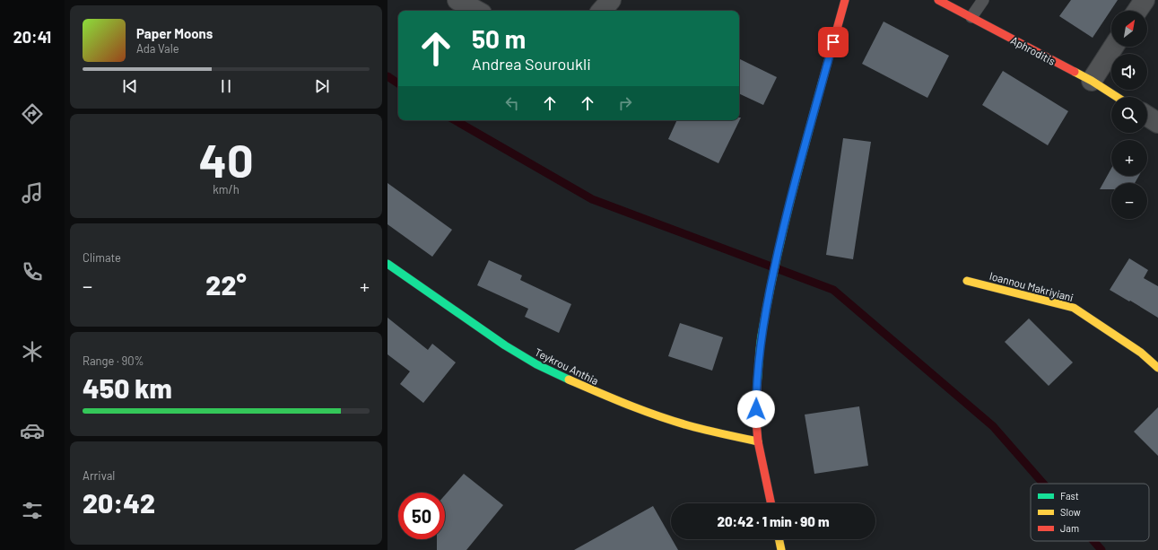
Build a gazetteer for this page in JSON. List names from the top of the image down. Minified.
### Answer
{"streets":{"street":["Aphroditis","Ioannou Makriyiani","Teykrou Anthia"]},"legend":["Fast","Slow","Jam"],"north":"top right","page":{"tabs":"20:41","map_buttons":["+","−"],"turn":["50 m","Andrea Souroukli"],"song":["Paper Moons","Ada Vale"],"tile":[["40","km/h"],"Climate",["Range · 90%","450 km"],["Arrival","20:42"]],"heat":["−","22°","+"],"limit":"50","trip":"20:42 · 1 min · 90 m"}}
